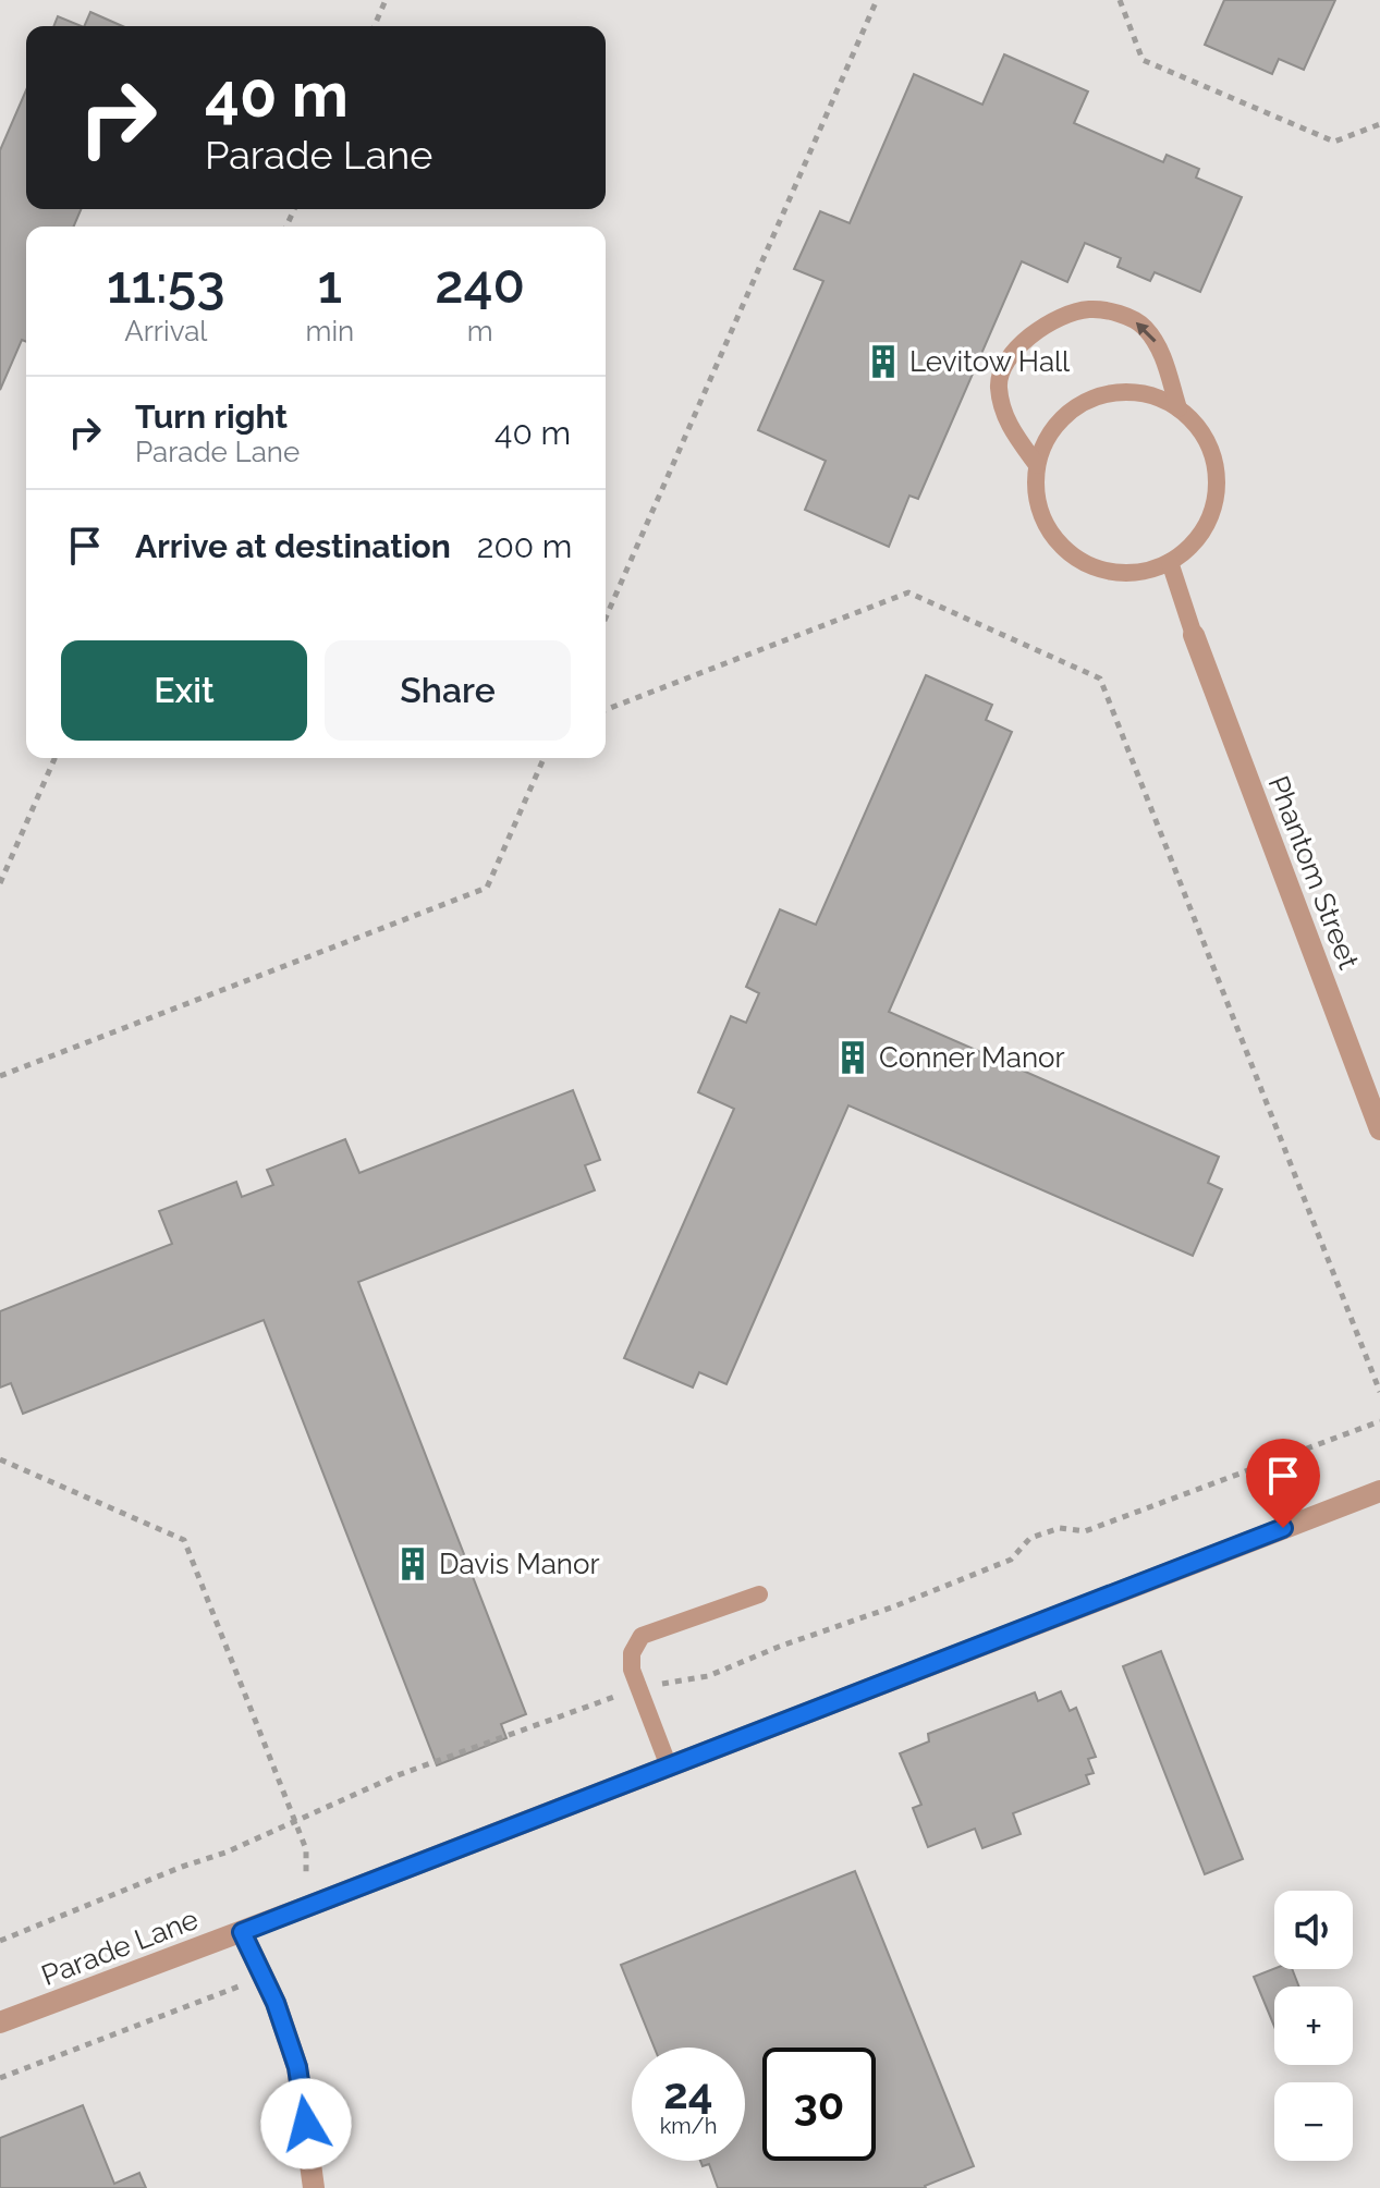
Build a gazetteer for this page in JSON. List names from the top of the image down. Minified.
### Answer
{"streets":{"street":["Phantom Street","Parade Lane"]},"places":{"building":["Levitow Hall","Conner Manor","Davis Manor"]},"page":{"turn":["40 m","Parade Lane"],"eta":["11:53","Arrival","1","min","240","m"],"list":[{"name":"Turn right","note":"Parade Lane","value":"40 m"},{"name":"Arrive at destination","value":"200 m"}],"buttons":["Exit","Share"],"map_buttons":["+","−"],"speed":"24 km/h","limit":"30"}}
